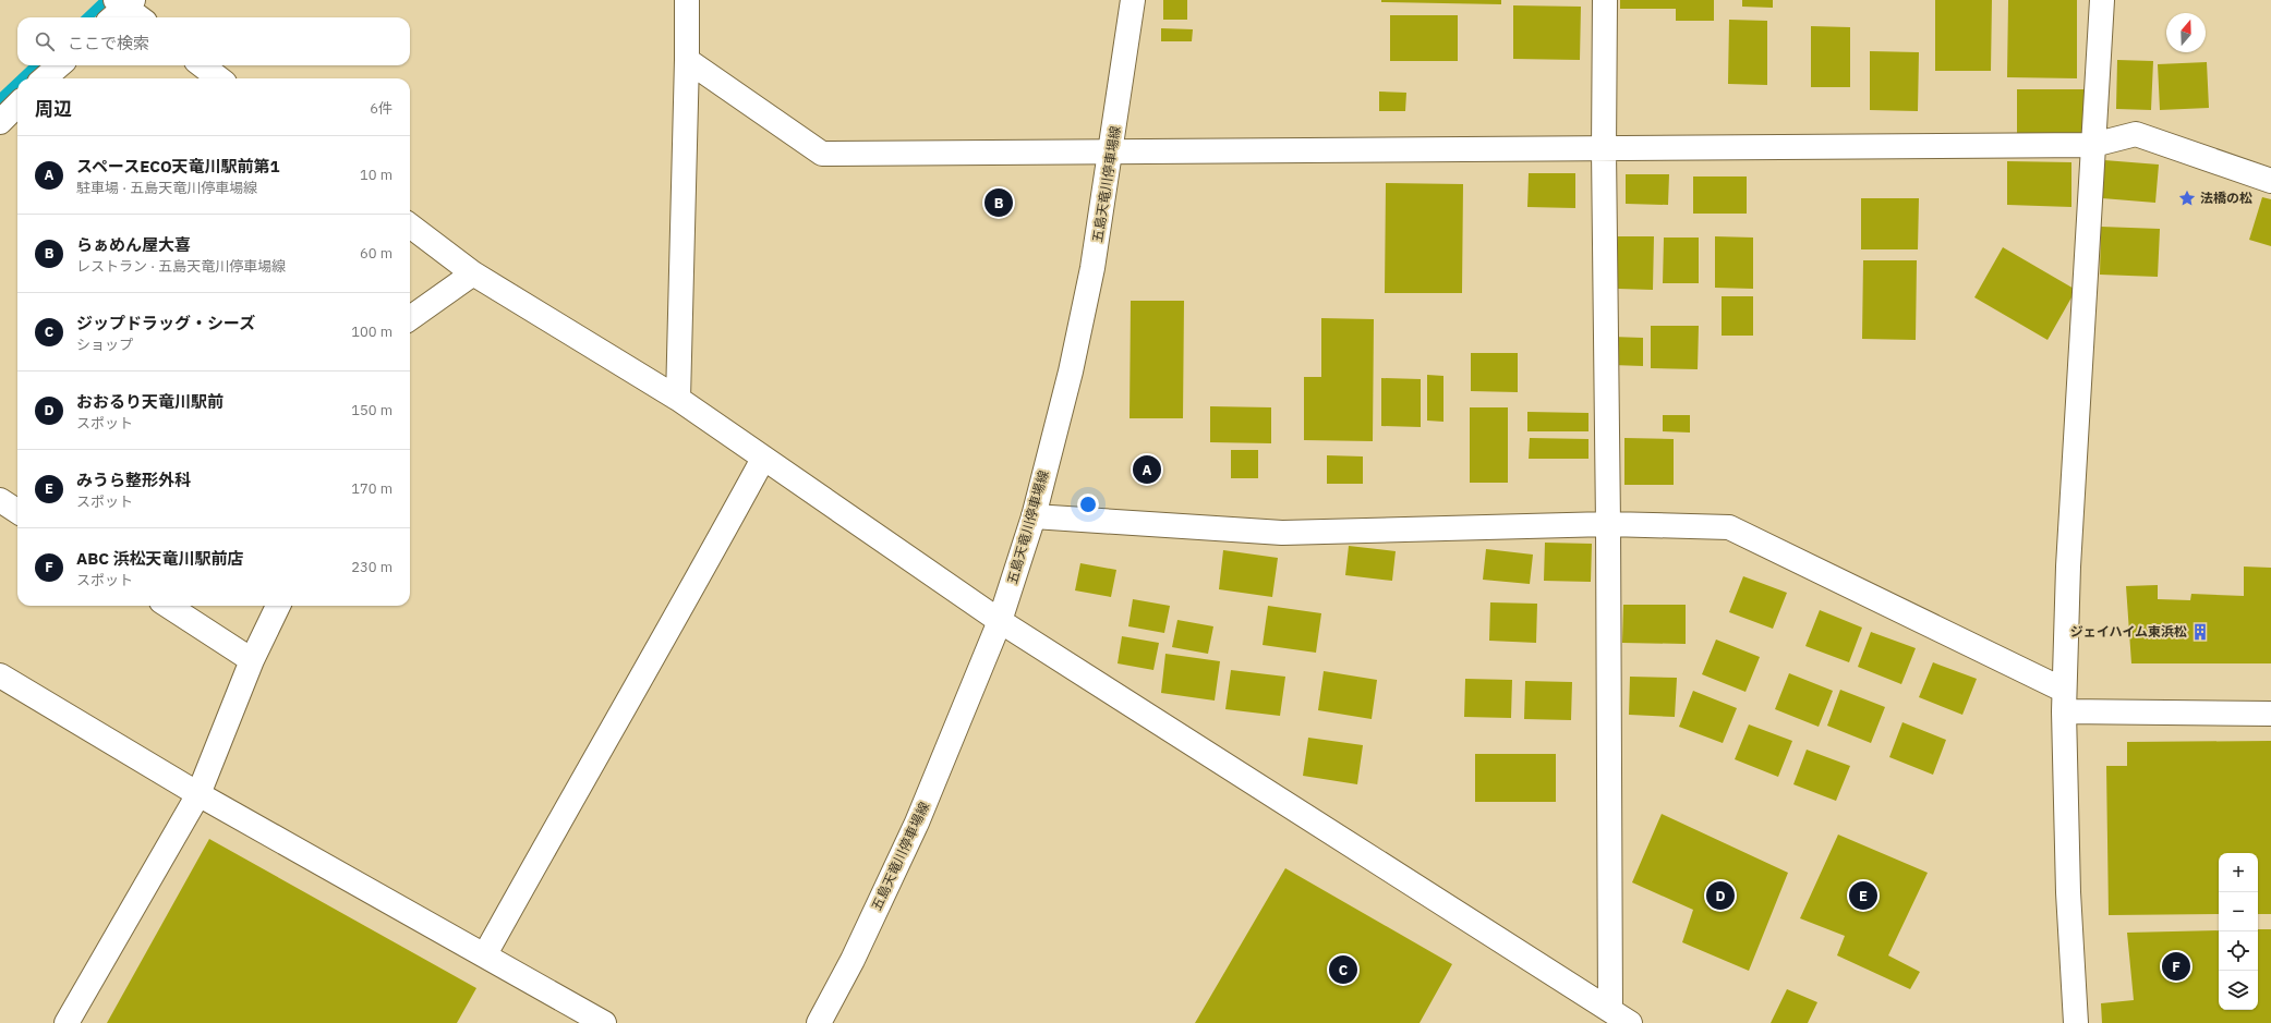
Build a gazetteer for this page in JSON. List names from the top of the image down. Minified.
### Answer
{"streets":{"street":["五島天竜川停車場線"]},"places":{"place":["法橋の松"],"building":["ジェイハイム東浜松"]},"north":"top","page":{"search":"ここで検索","heading":["周辺","6件"],"list":[{"mark":"A","name":"スペースECO天竜川駅前第1","note":"駐車場 · 五島天竜川停車場線","value":"10 m"},{"mark":"B","name":"らぁめん屋大喜","note":"レストラン · 五島天竜川停車場線","value":"60 m"},{"mark":"C","name":"ジップドラッグ・シーズ","note":"ショップ","value":"100 m"},{"mark":"D","name":"おおるり天竜川駅前","note":"スポット","value":"150 m"},{"mark":"E","name":"みうら整形外科","note":"スポット","value":"170 m"},{"mark":"F","name":"ABC 浜松天竜川駅前店","note":"スポット","value":"230 m"}],"pins":["B","A","D","E","F","C"],"map_buttons":["+","−"]}}
